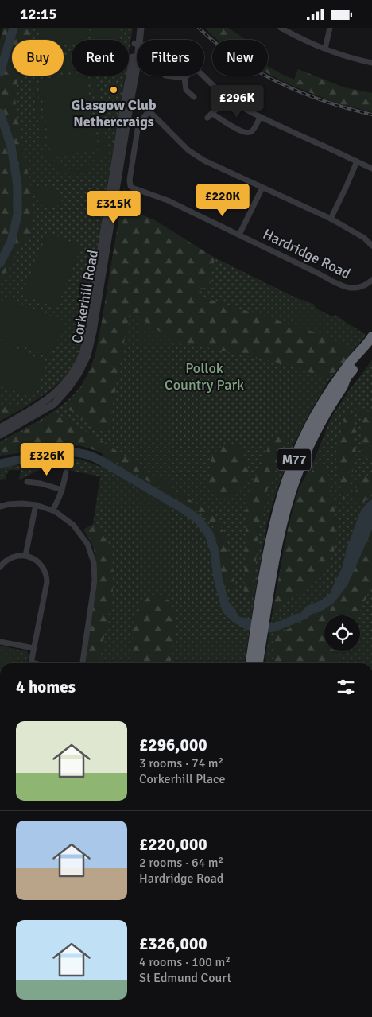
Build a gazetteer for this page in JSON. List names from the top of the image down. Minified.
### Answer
{"streets":{"highway":["M77"],"street":["Hardridge Road","Corkerhill Road"]},"parks":["Pollok Country Park"],"places":["Glasgow Club Nethercraigs"],"page":{"status":"12:15","chip":["Buy","Rent","Filters","New"],"price":["£296K","£220K","£315K","£326K"],"heading":"4 homes","list":[{"name":"£296,000","note":"3 rooms · 74 m² · Corkerhill Place"},{"name":"£220,000","note":"2 rooms · 64 m² · Hardridge Road"},{"name":"£326,000","note":"4 rooms · 100 m² · St Edmund Court"}]}}
